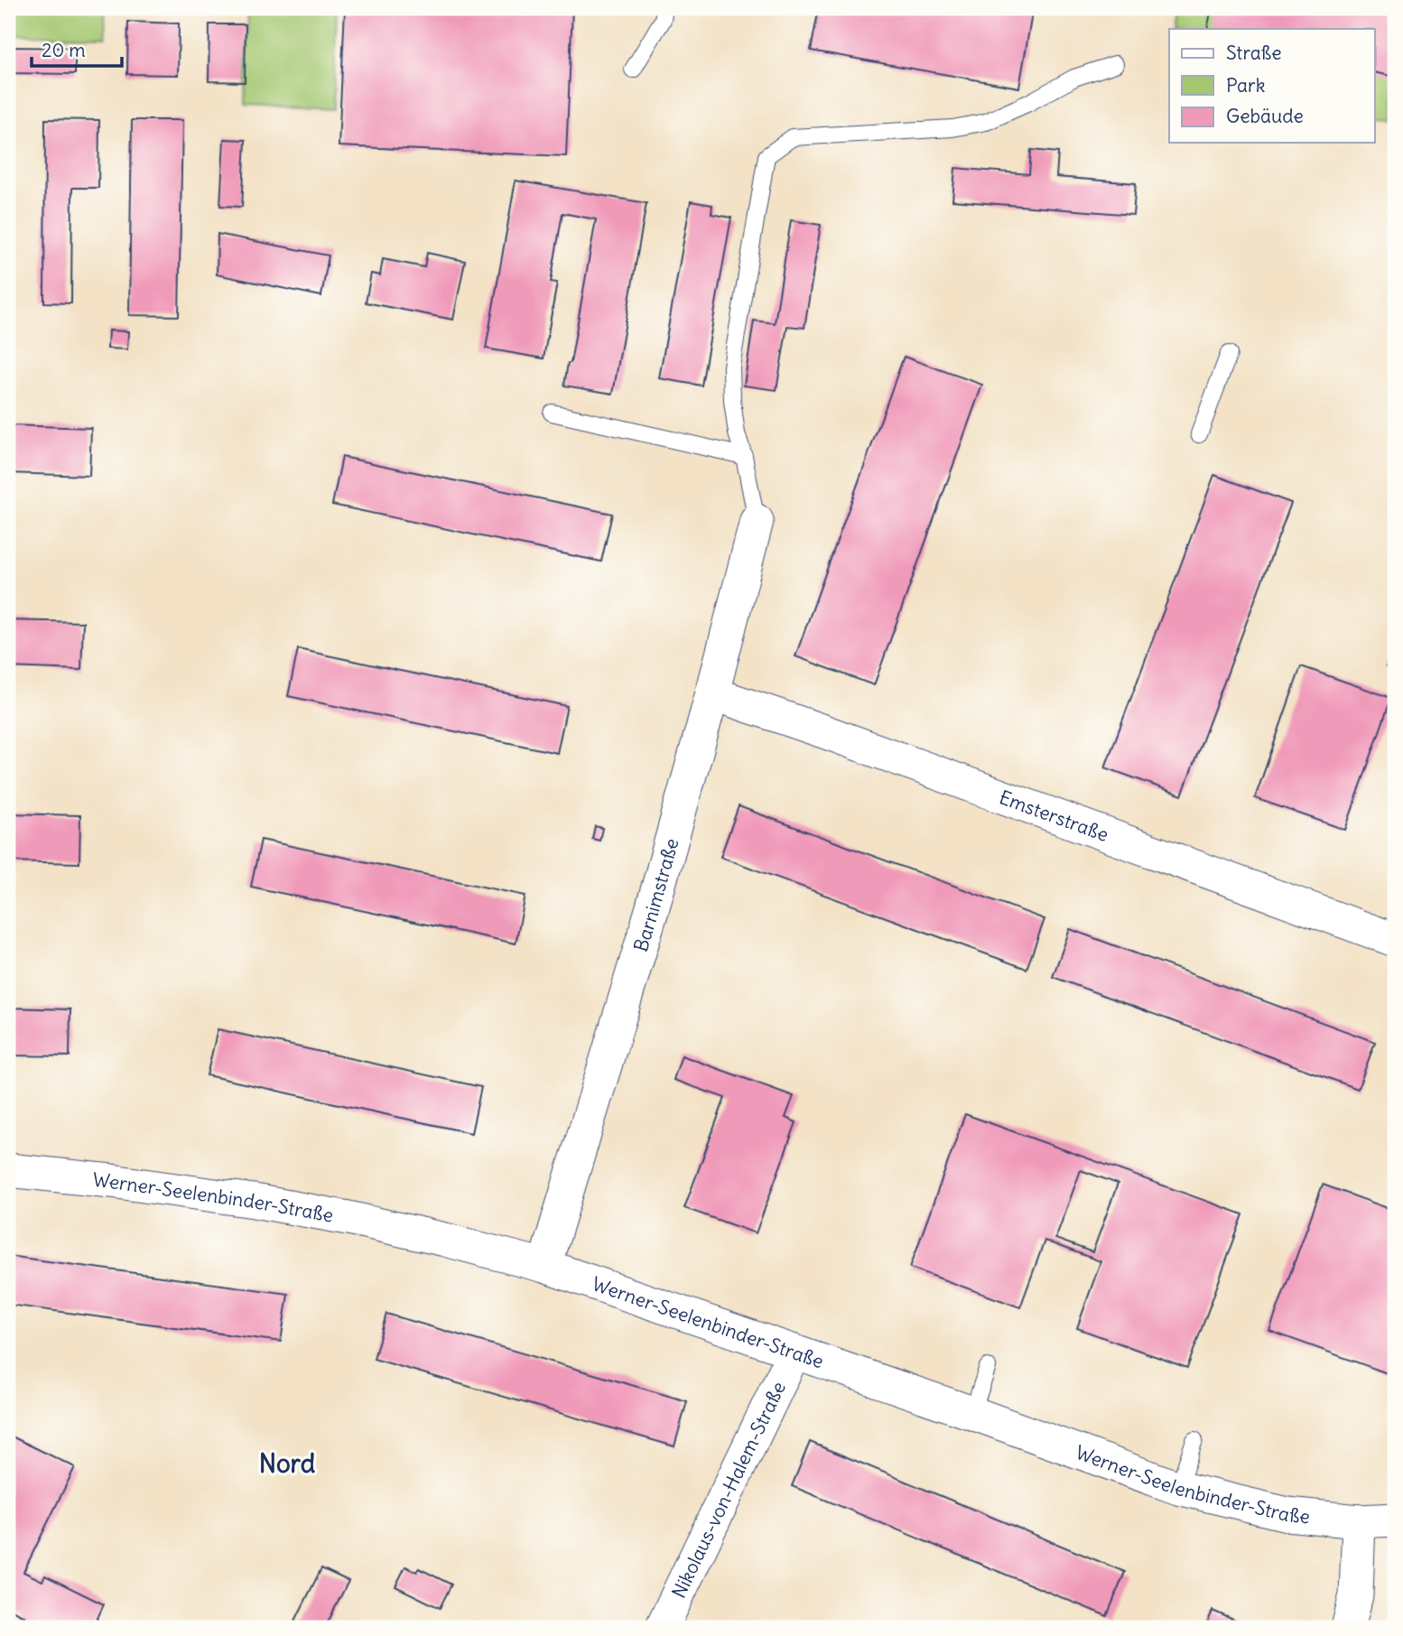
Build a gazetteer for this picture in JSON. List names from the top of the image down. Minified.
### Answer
{"streets":{"street":["Emsterstraße","Barnimstraße","Werner-Seelenbinder-Straße","Nikolaus-von-Halem-Straße"]},"crossings":[["Emsterstraße","Barnimstraße"],["Barnimstraße","Werner-Seelenbinder-Straße"],["Werner-Seelenbinder-Straße","Nikolaus-von-Halem-Straße"]],"districts":["Nord"],"legend":["Straße","Park","Gebäude"],"scale_bar":"20 m"}
